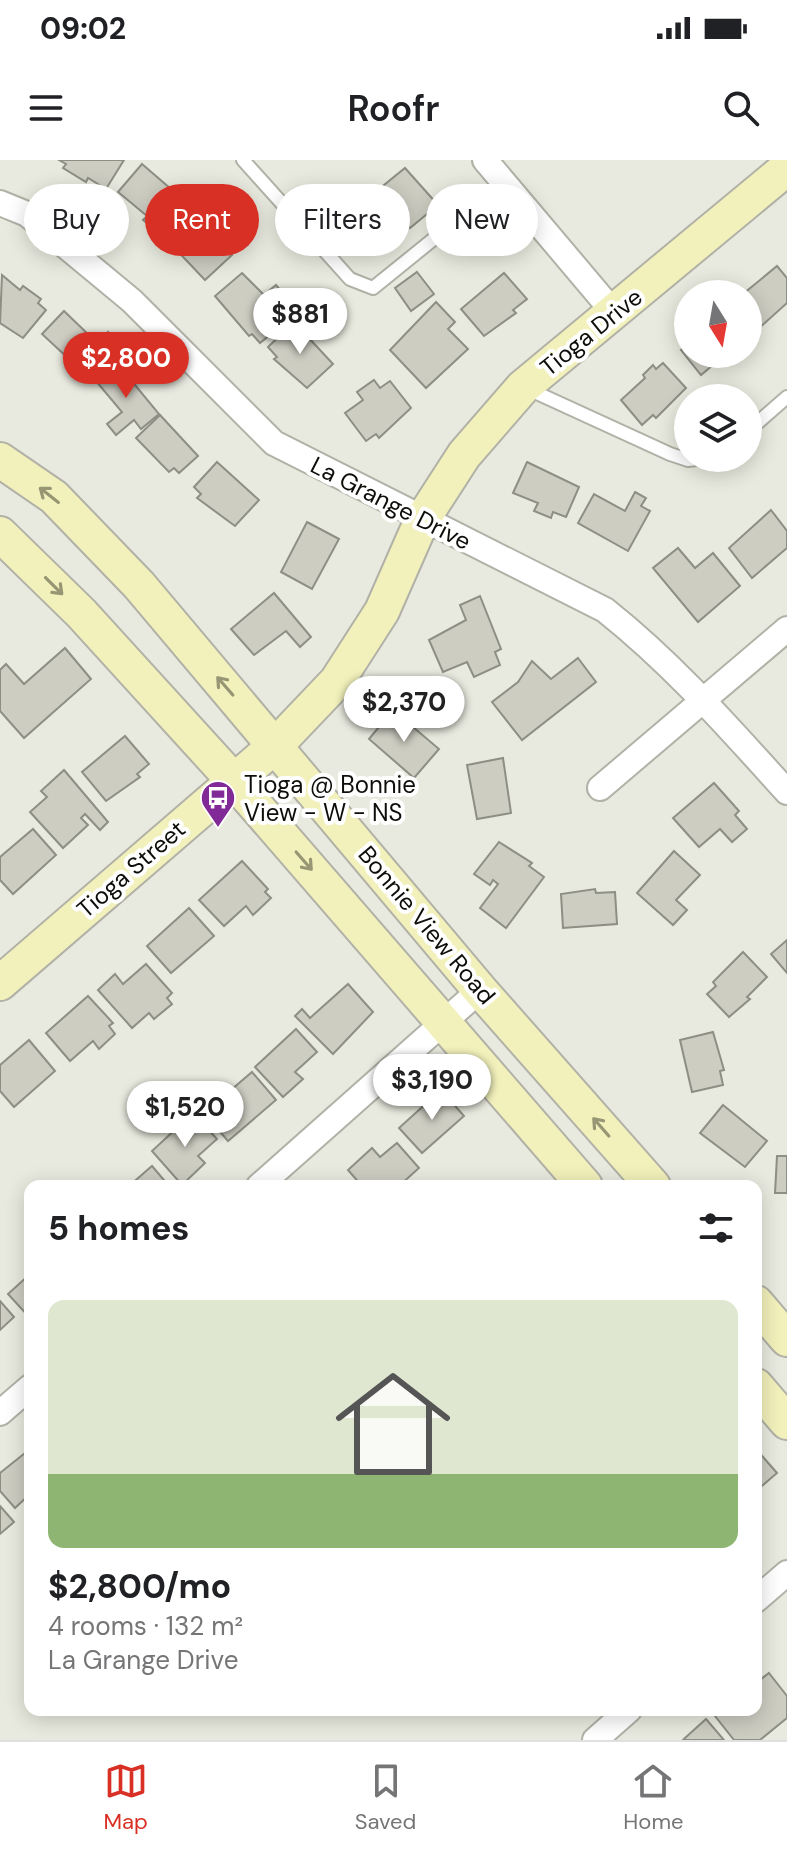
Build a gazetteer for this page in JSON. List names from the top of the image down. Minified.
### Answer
{"streets":{"main road":["Tioga Drive","Tioga Street","Bonnie View Road"],"street":["La Grange Drive"]},"crossings":[["Tioga Drive","La Grange Drive"],["Tioga Drive","Tioga Street"],["La Grange Drive","Tioga Street"],["Tioga Street","Bonnie View Road"]],"places":{"bus stop":["Tioga @ Bonnie View - W - NS"]},"north":"bottom","page":{"status":"09:02","header":"Roofr","chip":["Buy","Rent","Filters","New"],"price":["$881","$2,800","$2,370","$3,190","$1,520"],"heading":"5 homes","list":[{"name":"$2,800/mo","note":"4 rooms · 132 m² · La Grange Drive"}],"tabs":["Map","Saved","Home"]}}
